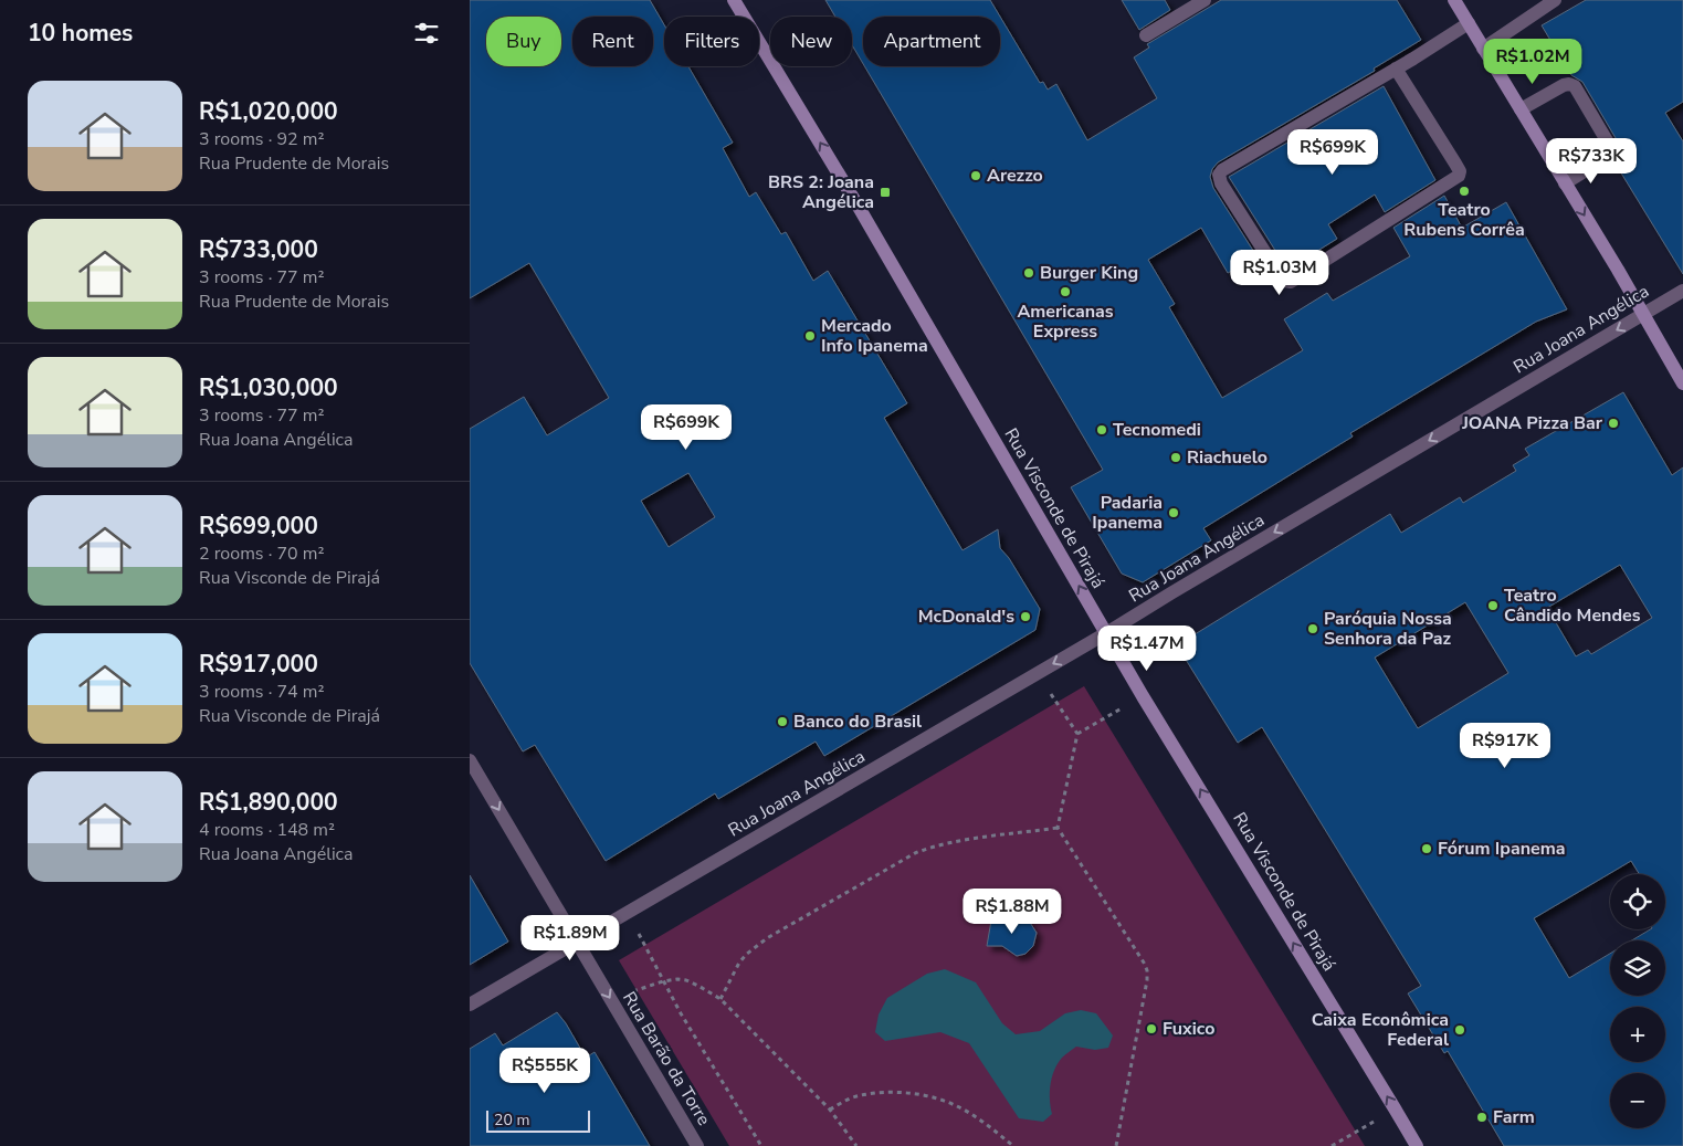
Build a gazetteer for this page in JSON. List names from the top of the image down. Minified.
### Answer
{"streets":{"main road":["Rua Visconde de Pirajá"],"street":["Rua Joana Angélica","Rua Barão da Torre"]},"crossings":[["Rua Joana Angélica","Rua Visconde de Pirajá"],["Rua Joana Angélica","Rua Barão da Torre"]],"one_way":["Rua Joana Angélica","Rua Visconde de Pirajá","Rua Barão da Torre"],"places":{"other":["Arezzo","Teatro Rubens Corrêa","Burger King","Americanas Express","Mercado Info Ipanema","JOANA Pizza Bar","Tecnomedi","Riachuelo","Padaria Ipanema","Teatro Cândido Mendes","McDonald's","Paróquia Nossa Senhora da Paz","Banco do Brasil","Fórum Ipanema","Fuxico","Caixa Econômica Federal","Farm"],"transit":["BRS 2: Joana Angélica"]},"scale_bar":"20 m","page":{"heading":"10 homes","chip":["Buy","Rent","Filters","New","Apartment"],"price":["R$1.02M","R$699K","R$733K","R$1.03M","R$699K","R$1.47M","R$917K","R$1.88M","R$1.89M","R$555K"],"list":[{"name":"R$1,020,000","note":"3 rooms · 92 m² · Rua Prudente de Morais"},{"name":"R$733,000","note":"3 rooms · 77 m² · Rua Prudente de Morais"},{"name":"R$1,030,000","note":"3 rooms · 77 m² · Rua Joana Angélica"},{"name":"R$699,000","note":"2 rooms · 70 m² · Rua Visconde de Pirajá"},{"name":"R$917,000","note":"3 rooms · 74 m² · Rua Visconde de Pirajá"},{"name":"R$1,890,000","note":"4 rooms · 148 m² · Rua Joana Angélica"}],"map_buttons":["+","−"],"scale":"20 m"}}
